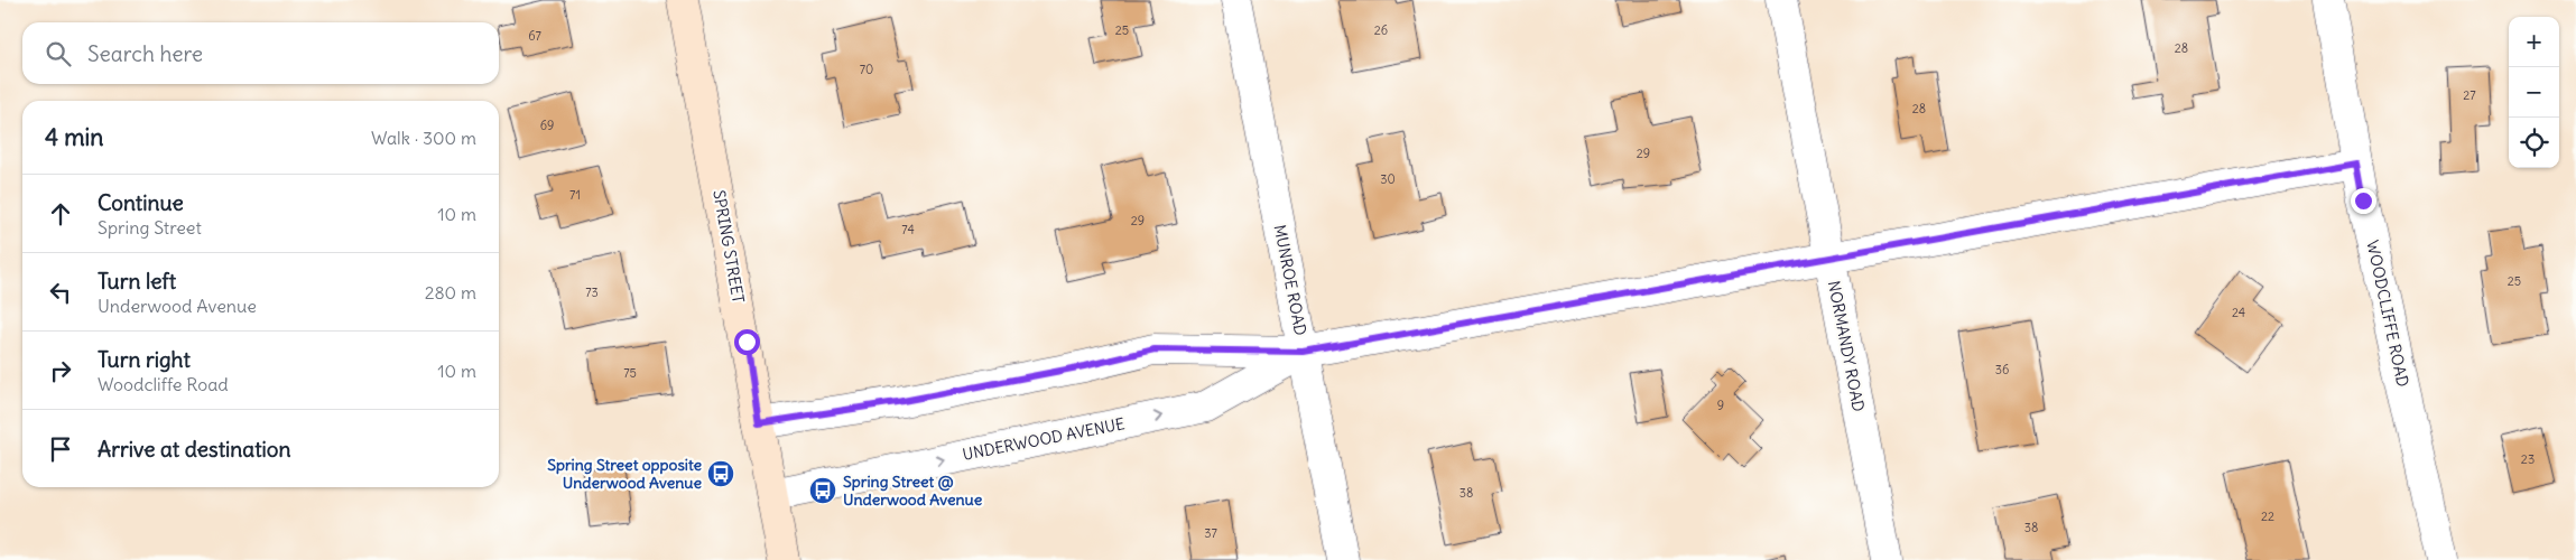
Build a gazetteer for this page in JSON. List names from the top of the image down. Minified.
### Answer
{"streets":{"main road":["SPRING STREET"],"street":["MUNROE ROAD","WOODCLIFFE ROAD","NORMANDY ROAD","UNDERWOOD AVENUE"]},"crossings":[["SPRING STREET","UNDERWOOD AVENUE"],["MUNROE ROAD","UNDERWOOD AVENUE"],["WOODCLIFFE ROAD","UNDERWOOD AVENUE"],["NORMANDY ROAD","UNDERWOOD AVENUE"]],"places":{"bus stop":["Spring Street opposite Underwood Avenue","Spring Street @ Underwood Avenue"]},"house_numbers":["25","26","67","28","70","27","28","69","29","30","71","29","74","25","73","24","36","75","9","23","38","22","38","37"],"page":{"map_buttons":["+","−"],"search":"Search here","heading":["4 min","Walk · 300 m"],"list":[["Continue","Spring Street","10 m"],["Turn left","Underwood Avenue","280 m"],["Turn right","Woodcliffe Road","10 m"],"Arrive at destination"]}}
